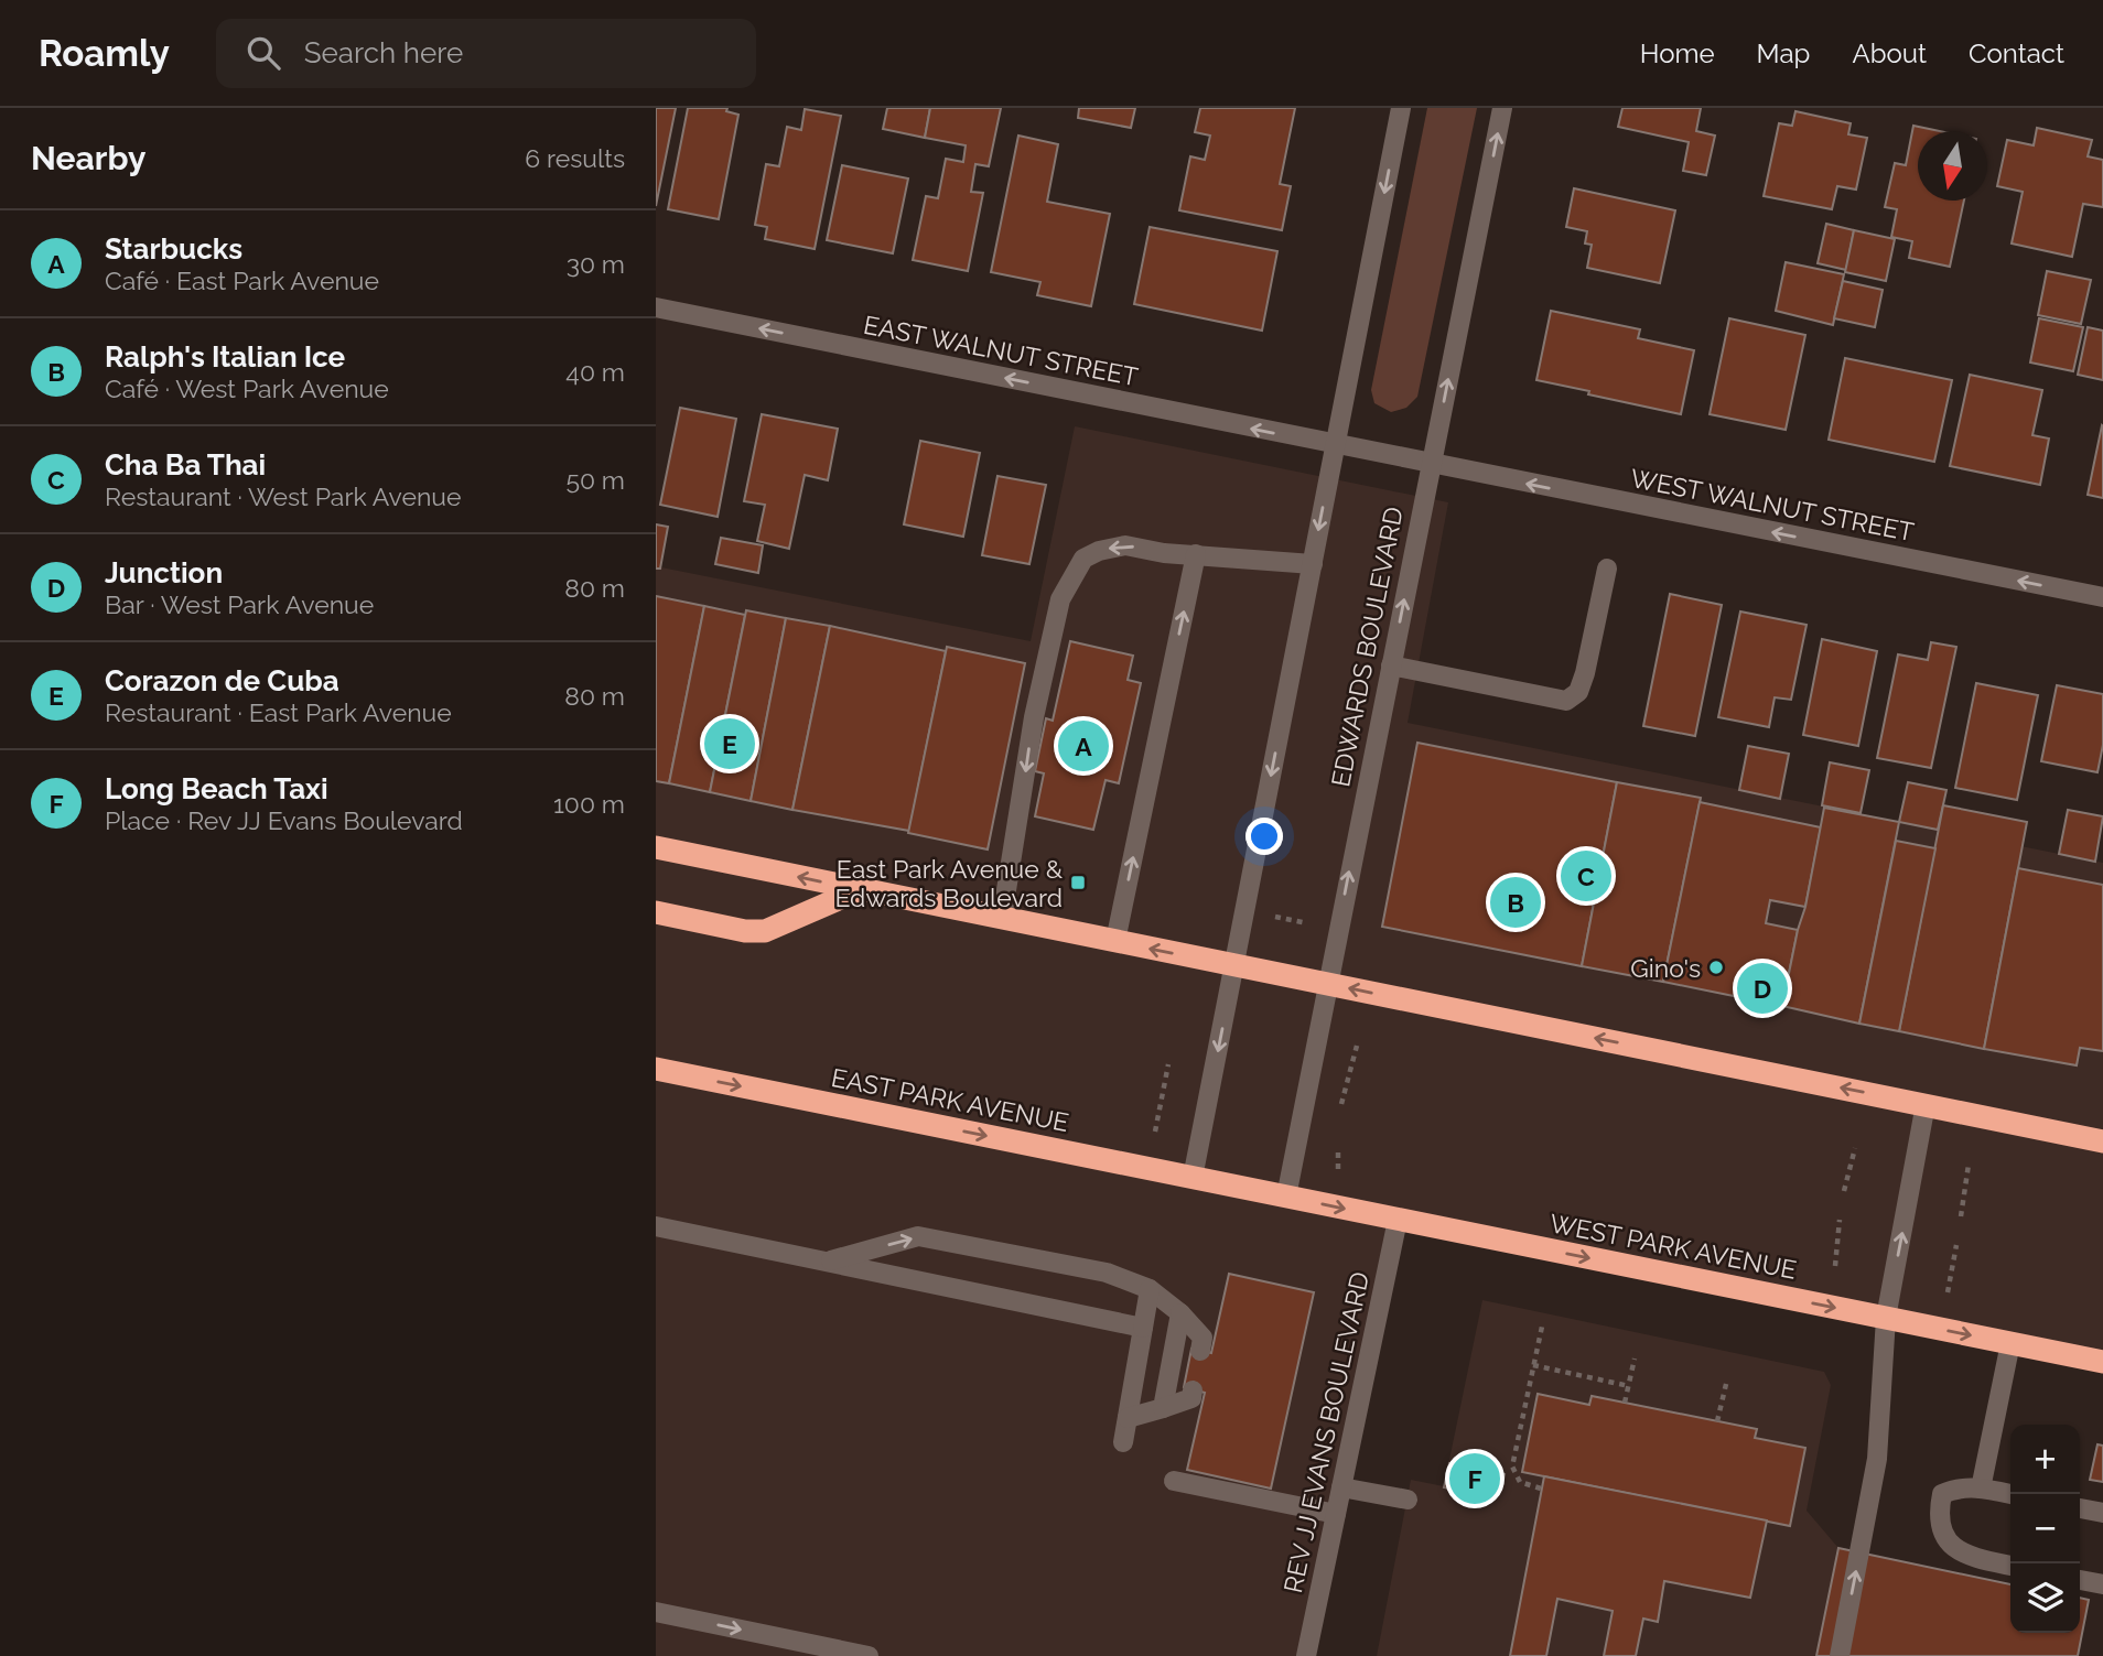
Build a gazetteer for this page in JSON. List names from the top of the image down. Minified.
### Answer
{"streets":{"highway":["EAST PARK AVENUE","WEST PARK AVENUE"],"street":["EAST WALNUT STREET","WEST WALNUT STREET","EDWARDS BOULEVARD","REV JJ EVANS BOULEVARD"]},"crossings":[["EAST WALNUT STREET","WEST WALNUT STREET"],["EAST WALNUT STREET","EDWARDS BOULEVARD"],["WEST WALNUT STREET","EDWARDS BOULEVARD"],["EDWARDS BOULEVARD","WEST PARK AVENUE"],["EAST PARK AVENUE","WEST PARK AVENUE"],["WEST PARK AVENUE","REV JJ EVANS BOULEVARD"]],"one_way":["EAST WALNUT STREET","WEST WALNUT STREET","WEST PARK AVENUE"],"places":{"transit":["East Park Avenue & Edwards Boulevard"],"other":["Gino's"]},"north":"bottom","page":{"header":"Roamly","search":"Search here","nav":["Home","Map","About","Contact"],"heading":["Nearby","6 results"],"list":[{"mark":"A","name":"Starbucks","note":"Café · East Park Avenue","value":"30 m"},{"mark":"B","name":"Ralph's Italian Ice","note":"Café · West Park Avenue","value":"40 m"},{"mark":"C","name":"Cha Ba Thai","note":"Restaurant · West Park Avenue","value":"50 m"},{"mark":"D","name":"Junction","note":"Bar · West Park Avenue","value":"80 m"},{"mark":"E","name":"Corazon de Cuba","note":"Restaurant · East Park Avenue","value":"80 m"},{"mark":"F","name":"Long Beach Taxi","note":"Place · Rev JJ Evans Boulevard","value":"100 m"}],"pins":["E","A","C","B","D","F"],"map_buttons":["+","−"]}}
